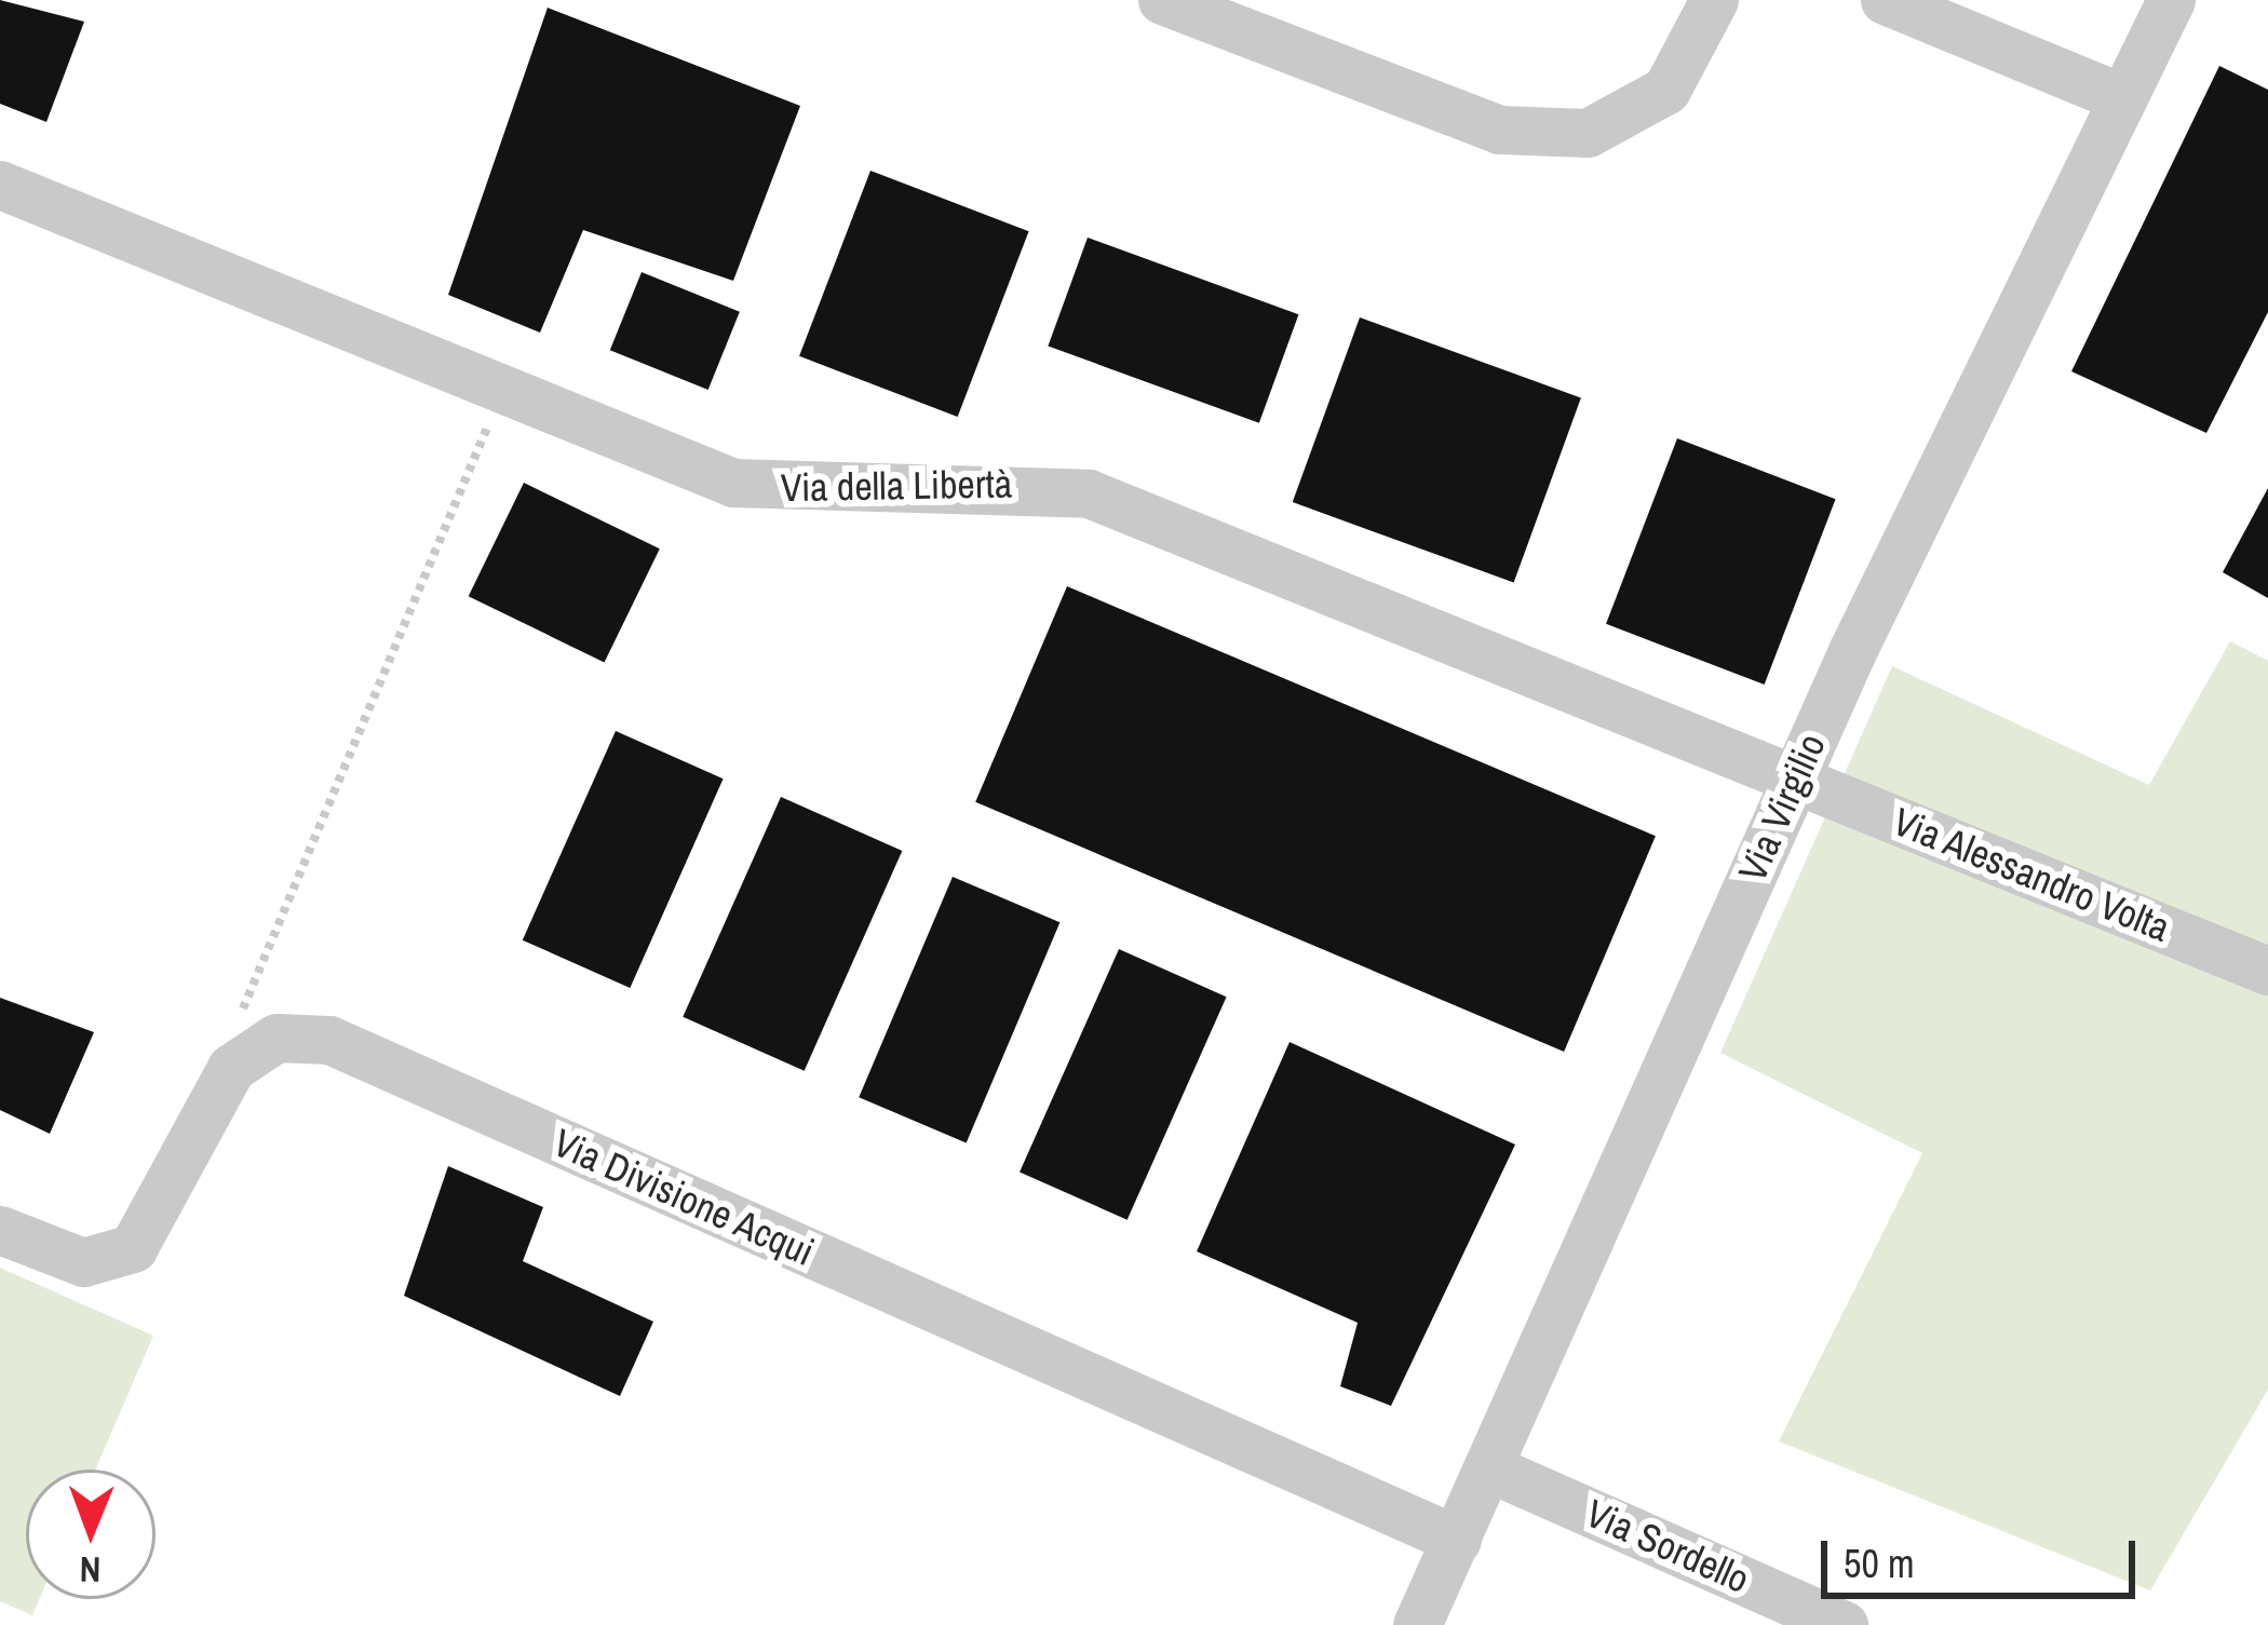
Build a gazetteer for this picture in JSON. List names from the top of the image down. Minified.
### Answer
{"streets":{"street":["Via della Libertà","Via Virgilio","Via Alessandro Volta","Via Divisione Acqui","Via Sordello"]},"crossings":[["Via della Libertà","Via Virgilio"],["Via della Libertà","Via Alessandro Volta"],["Via Virgilio","Via Alessandro Volta"],["Via Virgilio","Via Divisione Acqui"],["Via Virgilio","Via Sordello"]],"scale_bar":"50 m","north":"bottom"}
